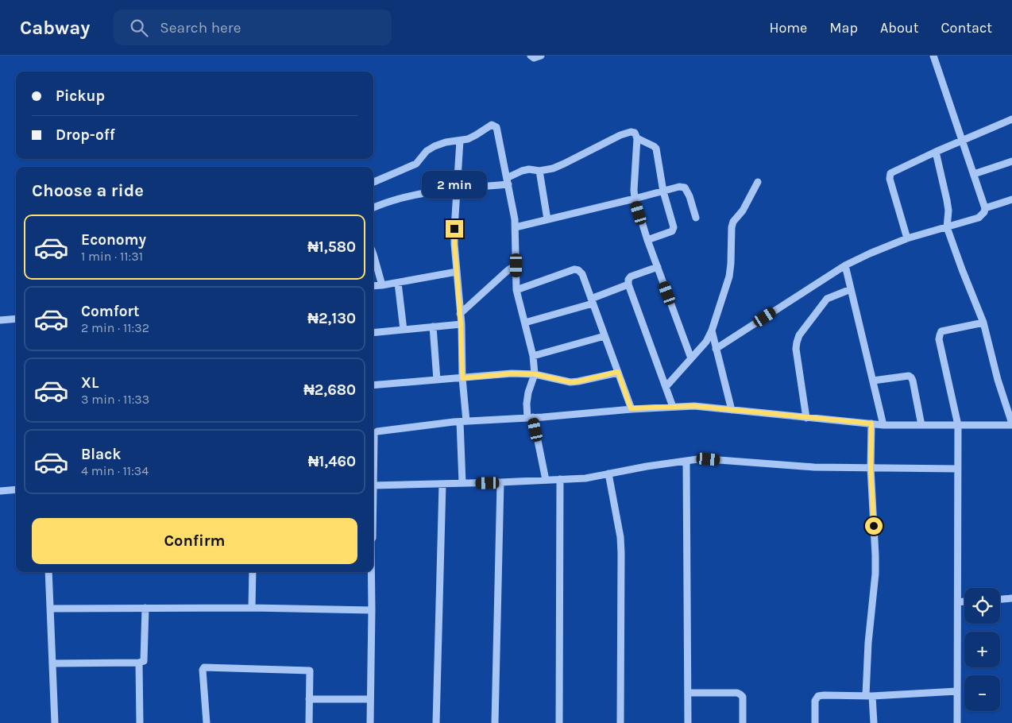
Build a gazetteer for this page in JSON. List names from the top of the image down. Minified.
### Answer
{"page":{"header":"Cabway","search":"Search here","nav":["Home","Map","About","Contact"],"banner":["Pickup","Drop-off"],"heading":"Choose a ride","bubble":"2 min","list":[{"name":"Economy","note":"1 min · 11:31","value":"₦1,580"},{"name":"Comfort","note":"2 min · 11:32","value":"₦2,130"},{"name":"XL","note":"3 min · 11:33","value":"₦2,680"},{"name":"Black","note":"4 min · 11:34","value":"₦1,460"}],"buttons":"Confirm","map_buttons":["+","−"]}}
